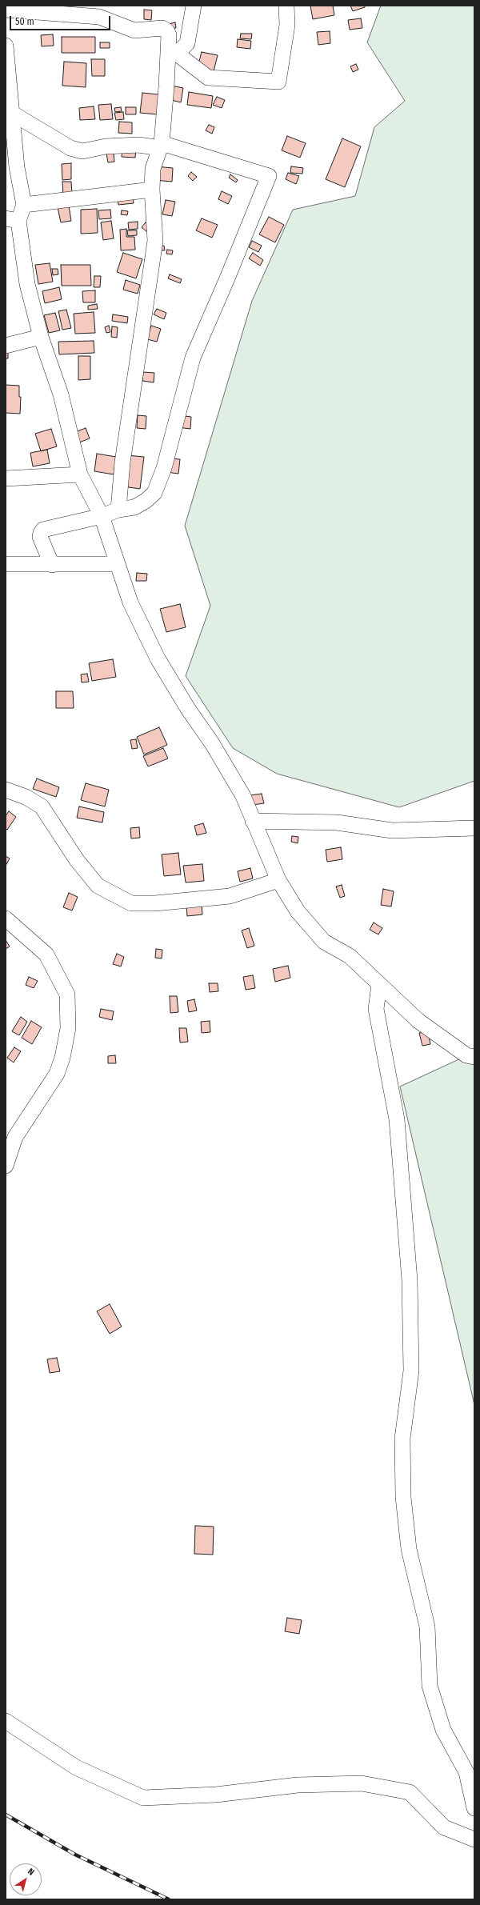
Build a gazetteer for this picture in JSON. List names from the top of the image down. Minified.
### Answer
{"scale_bar":"50 m","north":"top right"}
